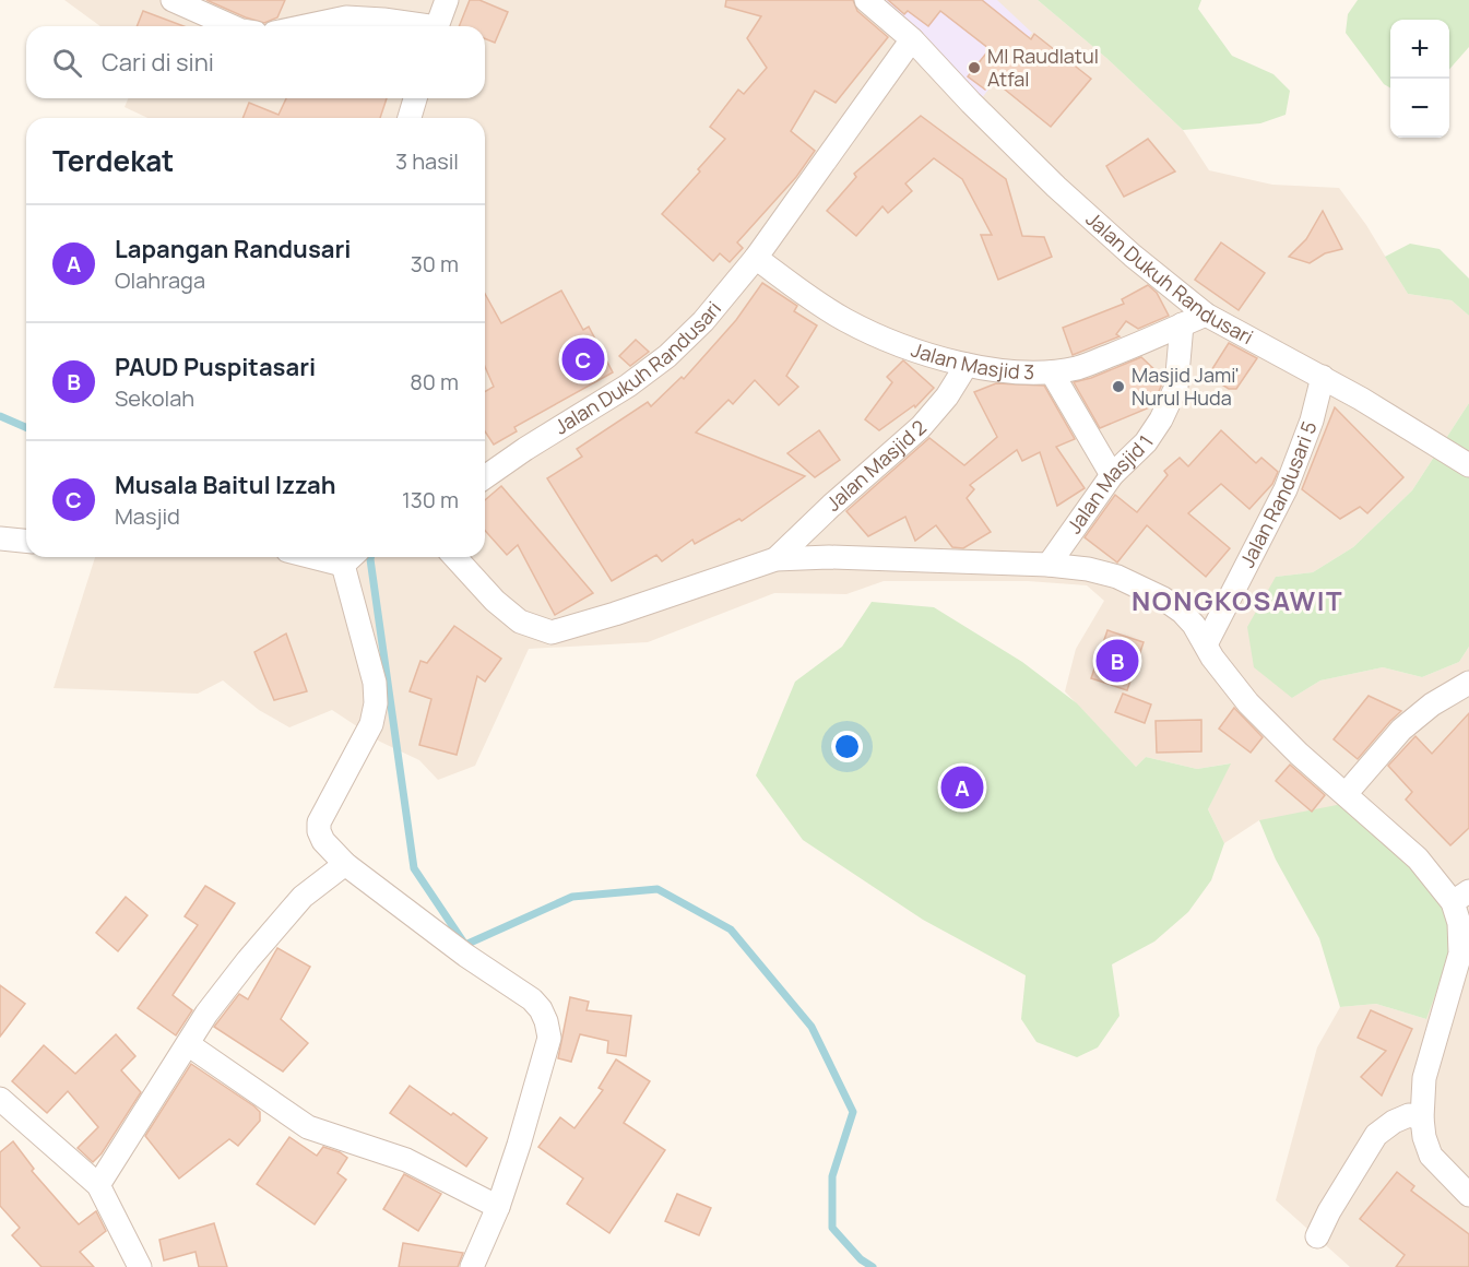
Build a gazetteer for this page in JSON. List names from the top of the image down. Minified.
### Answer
{"streets":{"street":["Jalan Dukuh Randusari","Jalan Masjid 3","Jalan Masjid 2","Jalan Masjid 1","Jalan Randusari 5"]},"crossings":[["Jalan Dukuh Randusari","Jalan Masjid 3"],["Jalan Dukuh Randusari","Jalan Randusari 5"],["Jalan Masjid 3","Jalan Masjid 2"],["Jalan Masjid 3","Jalan Masjid 1"]],"districts":["NONGKOSAWIT"],"places":["MI Raudlatul Atfal","Masjid Jami' Nurul Huda"],"page":{"map_buttons":["+","−"],"search":"Cari di sini","heading":["Terdekat","3 hasil"],"list":[{"mark":"A","name":"Lapangan Randusari","note":"Olahraga","value":"30 m"},{"mark":"B","name":"PAUD Puspitasari","note":"Sekolah","value":"80 m"},{"mark":"C","name":"Musala Baitul Izzah","note":"Masjid","value":"130 m"}],"pins":["C","B","A"]}}
